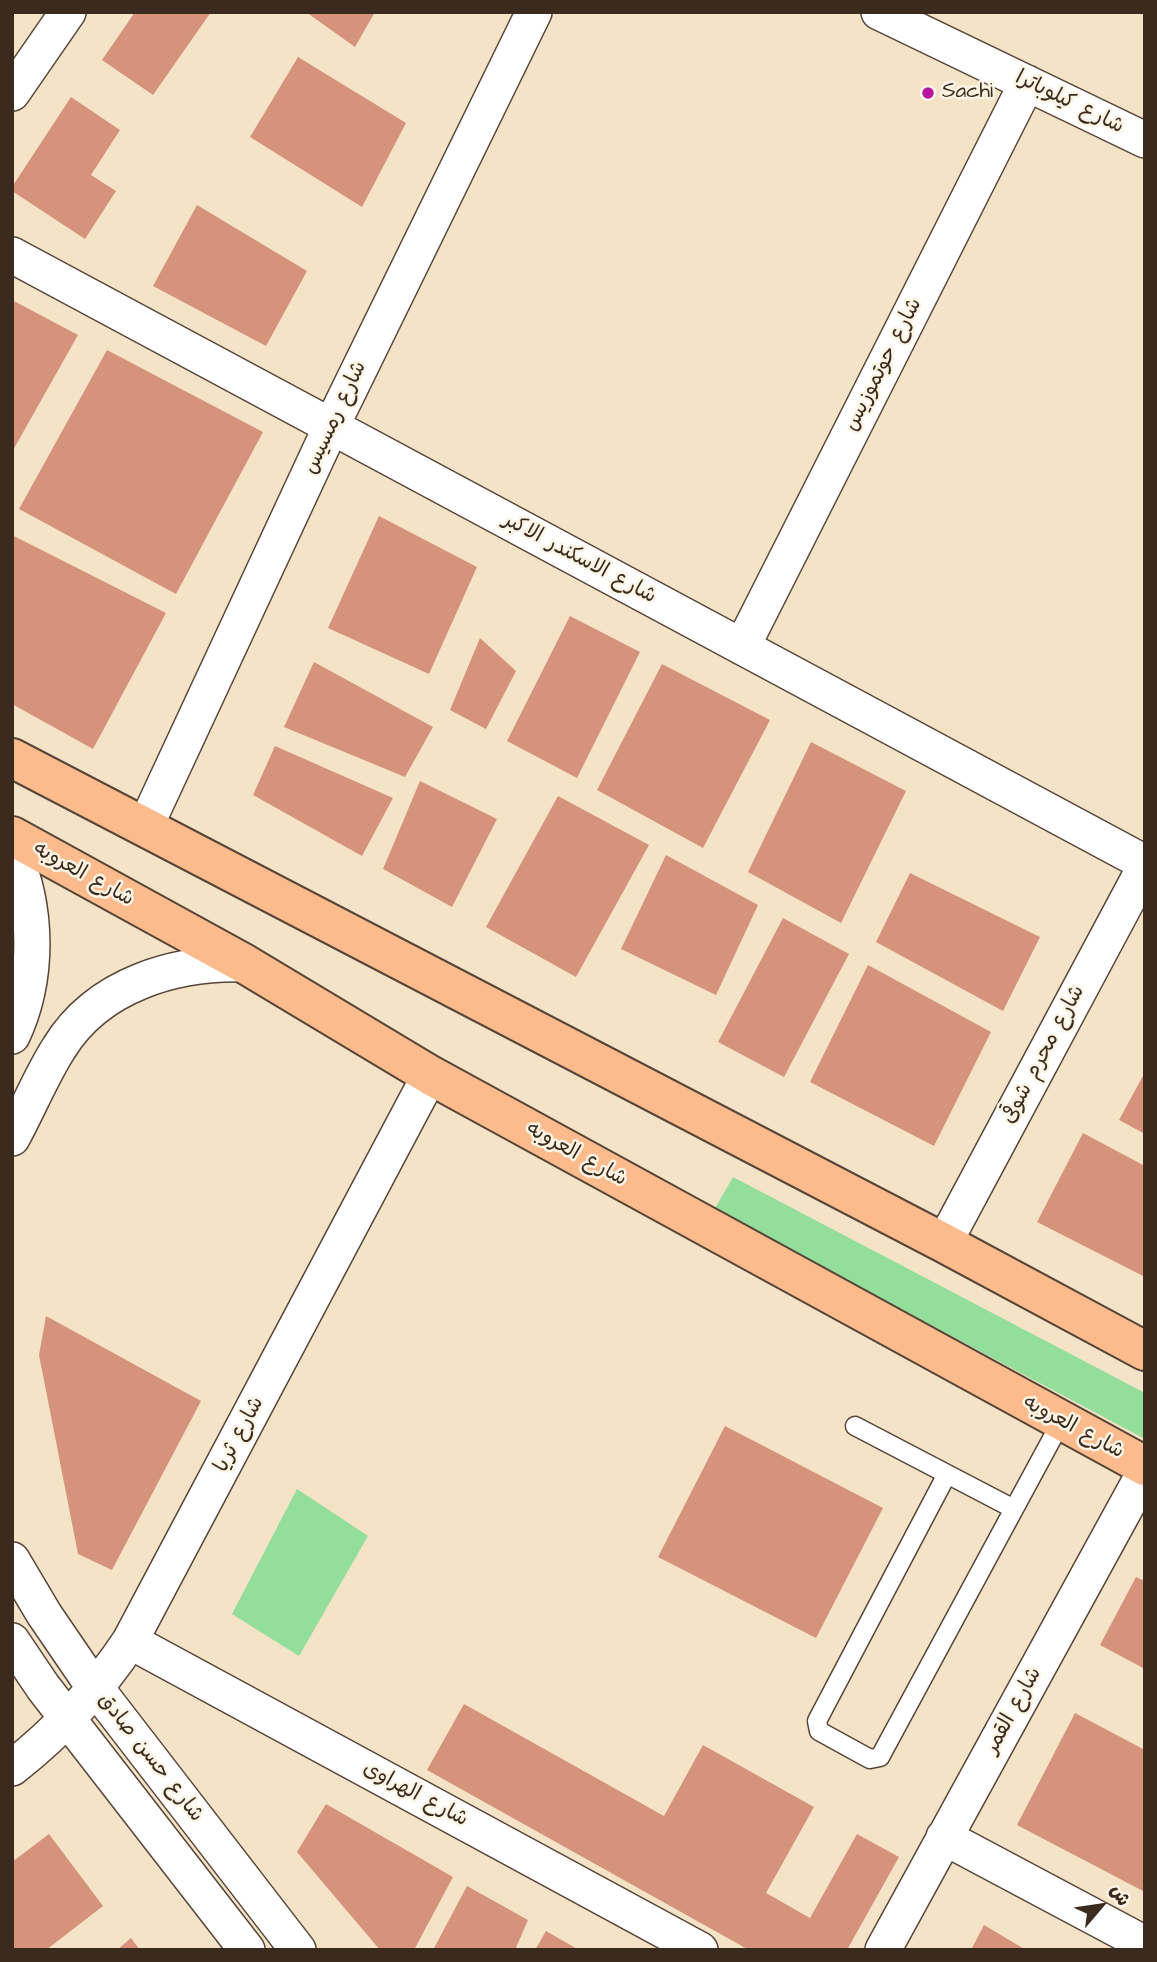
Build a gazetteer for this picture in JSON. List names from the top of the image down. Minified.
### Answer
{"streets":{"highway":["شارع العروبه"],"street":["شارع كيلوباترا","شارع حوتموزيس","شارع رمسيس","شارع الاسكندر الاكبر","شارع محرم شوقى","شارع ثريا","شارع القمر","شارع حسن صادق","شارع الهراوى"]},"crossings":[["شارع كيلوباترا","شارع حوتموزيس"],["شارع حوتموزيس","شارع الاسكندر الاكبر"],["شارع رمسيس","شارع الاسكندر الاكبر"],["شارع الاسكندر الاكبر","شارع محرم شوقى"],["شارع العروبه","شارع ثريا"],["شارع ثريا","شارع حسن صادق"],["شارع ثريا","شارع الهراوى"]],"places":["Sachi"],"north":"top right"}
